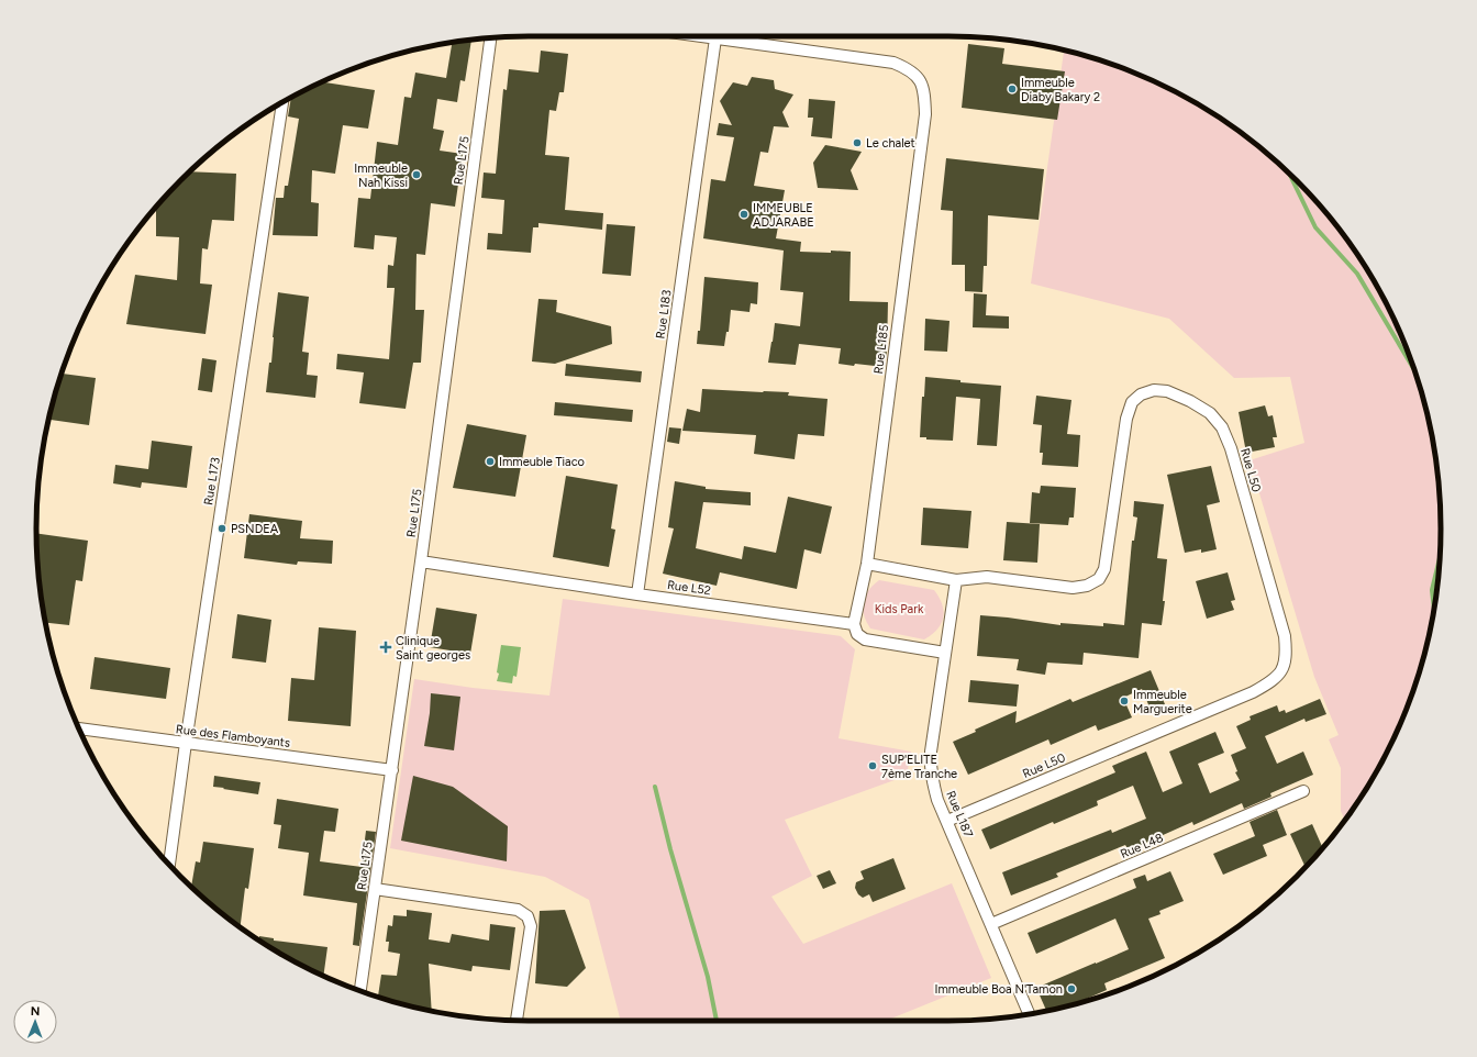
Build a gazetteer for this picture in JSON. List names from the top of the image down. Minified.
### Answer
{"streets":{"street":["Rue L175","Rue L183","Rue L185","Rue L50","Rue L173","Rue L52","Rue des Flamboyants","Rue L187","Rue L48"]},"crossings":[["Rue L175","Rue L52"],["Rue L175","Rue des Flamboyants"],["Rue L183","Rue L185"],["Rue L183","Rue L52"],["Rue L185","Rue L50"],["Rue L185","Rue L52"],["Rue L50","Rue L187"],["Rue L173","Rue des Flamboyants"],["Rue L187","Rue L48"]],"parks":["Kids Park"],"places":{"other":["Immeuble Diaby Bakary 2","Le chalet","Immeuble Nah Kissi","IMMEUBLE ADJARABE","Immeuble Tiaco","PSNDEA","Immeuble Marguerite","SUP'ELITE 7ème Tranche","Immeuble Boa N'Tamon"],"health":["Clinique Saint georges"]},"north":"top"}
